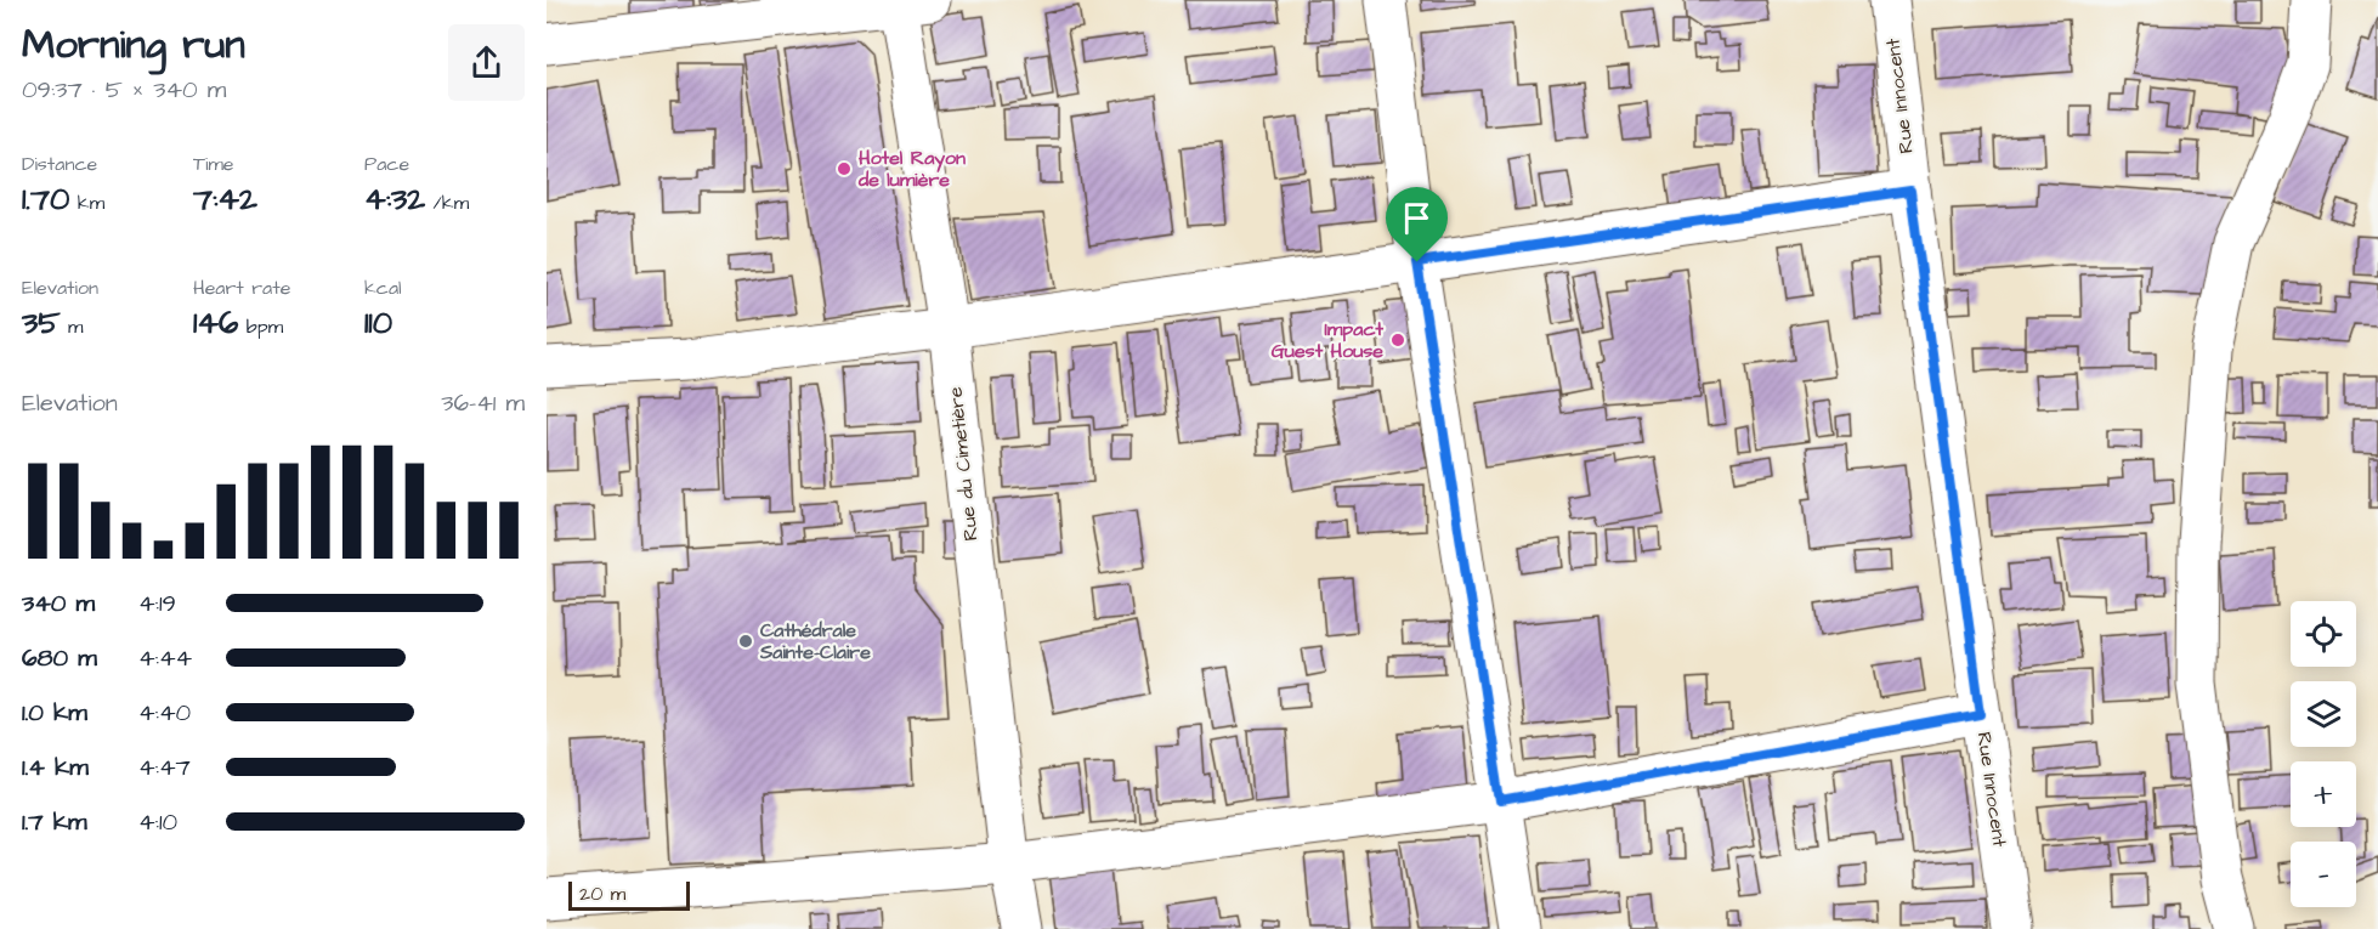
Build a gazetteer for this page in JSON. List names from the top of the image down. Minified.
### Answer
{"streets":{"street":["Rue Innocent","Rue du Cimetière"]},"places":["Hotel Rayon de lumière","Impact Guest House","Cathédrale Sainte-Claire"],"scale_bar":"20 m","page":{"heading":["Morning run","09:37 · 5 × 340 m"],"stats":[["Distance","1.70 km"],["Time","7:42"],["Pace","4:32 /km"],["Elevation","35 m"],["Heart rate","146 bpm"],["kcal","110"]],"chart":["Elevation","36–41 m"],"list":[{"name":"340 m","note":"4:19"},{"name":"680 m","note":"4:44"},{"name":"1.0 km","note":"4:40"},{"name":"1.4 km","note":"4:47"},{"name":"1.7 km","note":"4:10"}],"map_buttons":["+","−"],"scale":"20 m"}}
